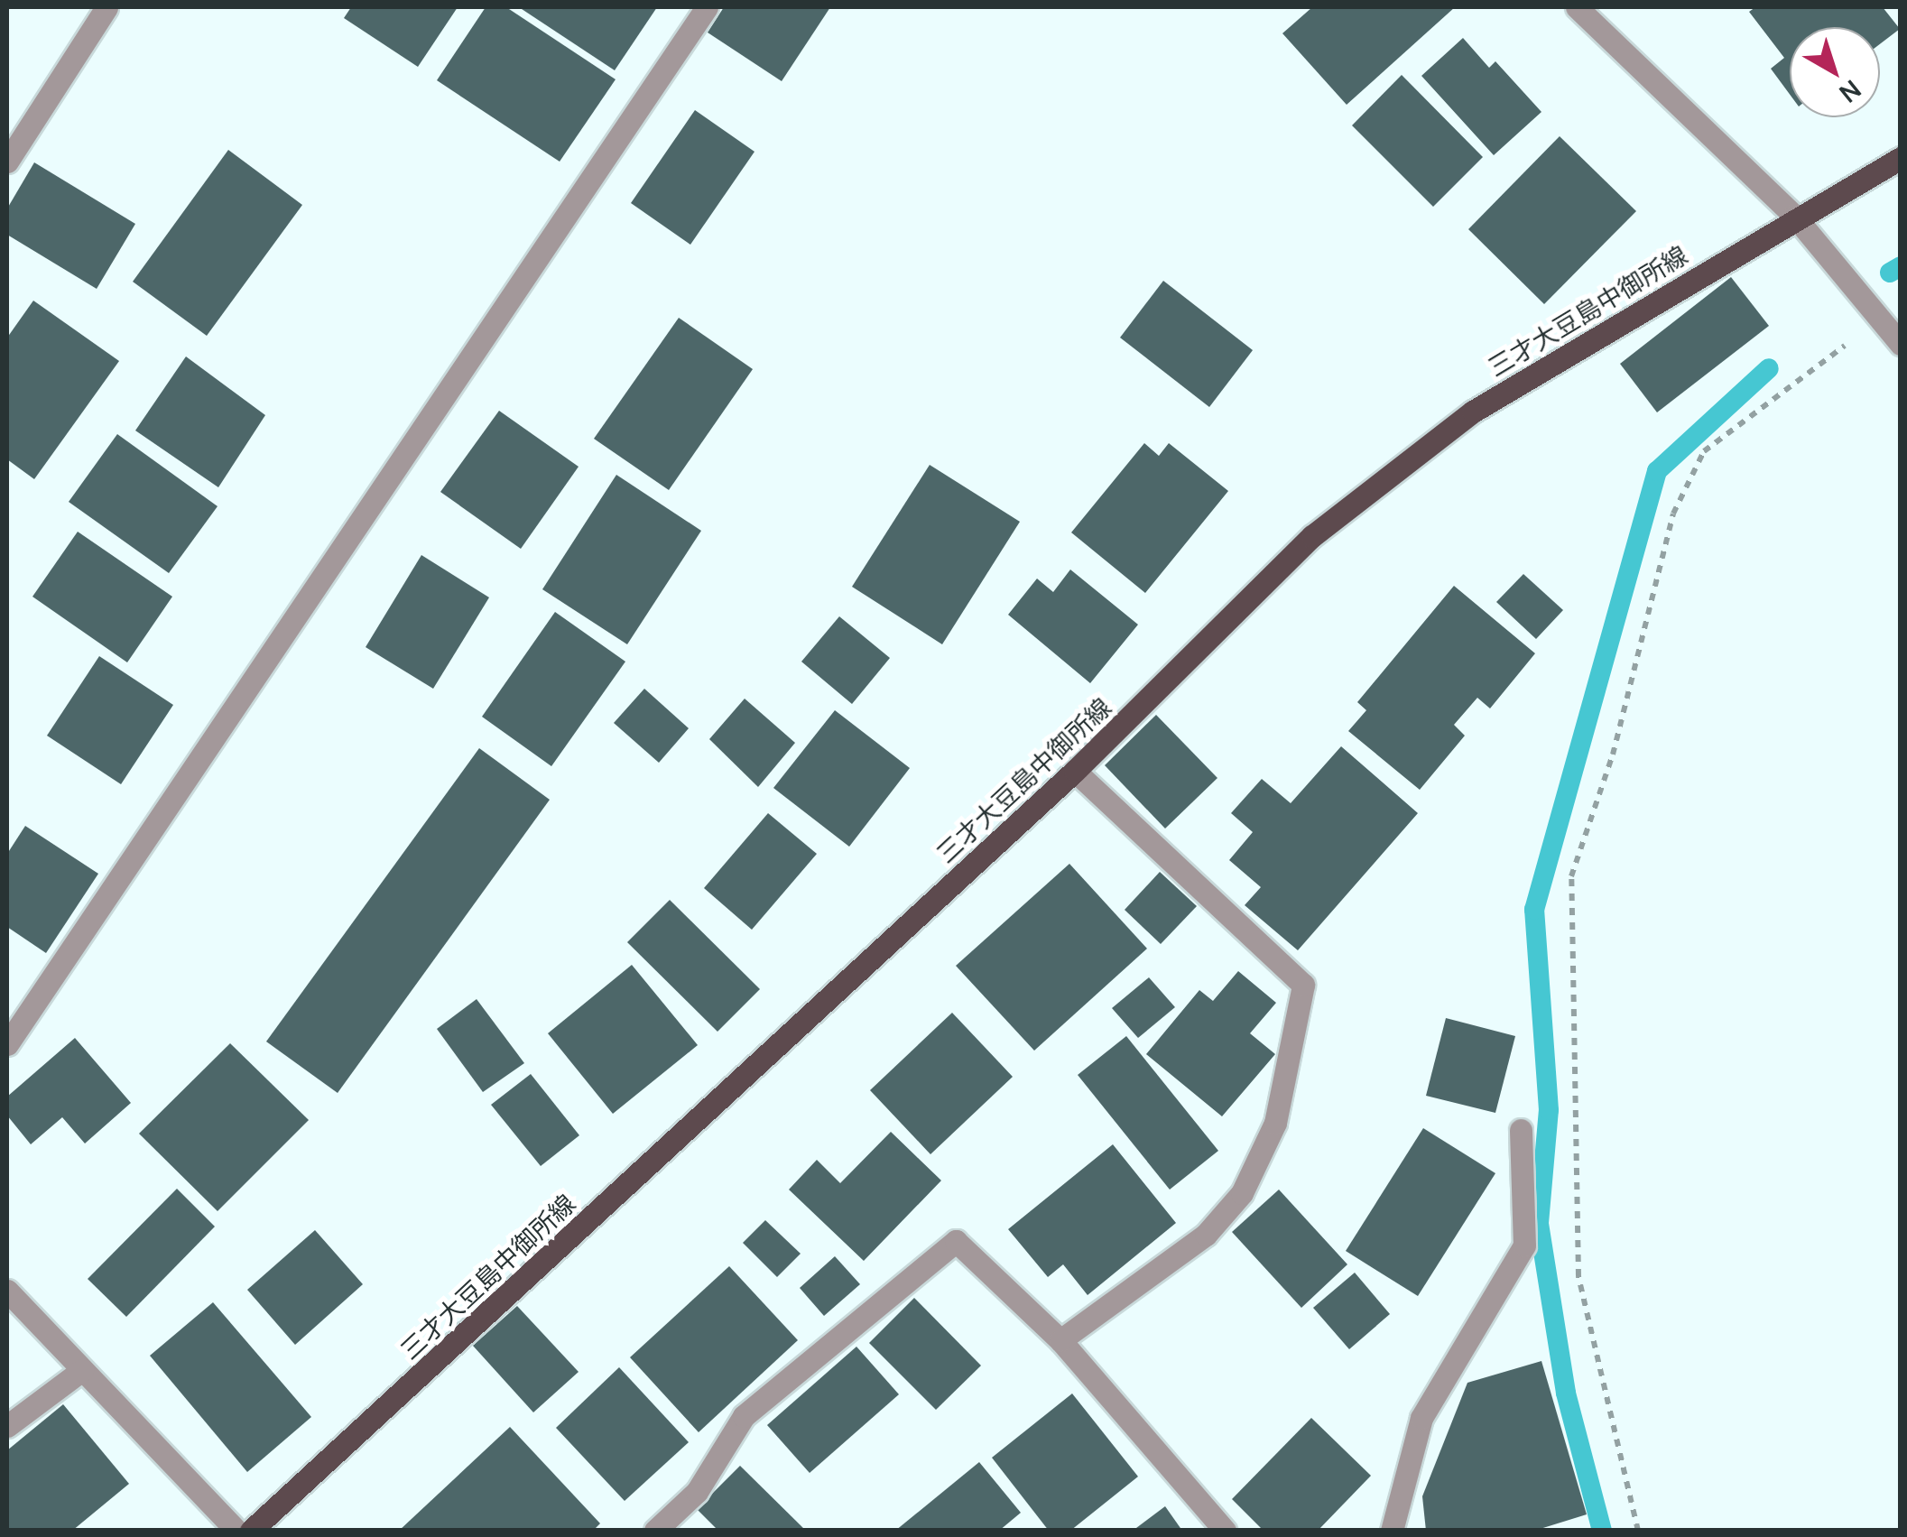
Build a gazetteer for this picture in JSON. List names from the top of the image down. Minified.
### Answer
{"streets":{"main road":["三才大豆島中御所線"]},"north":"bottom right"}
